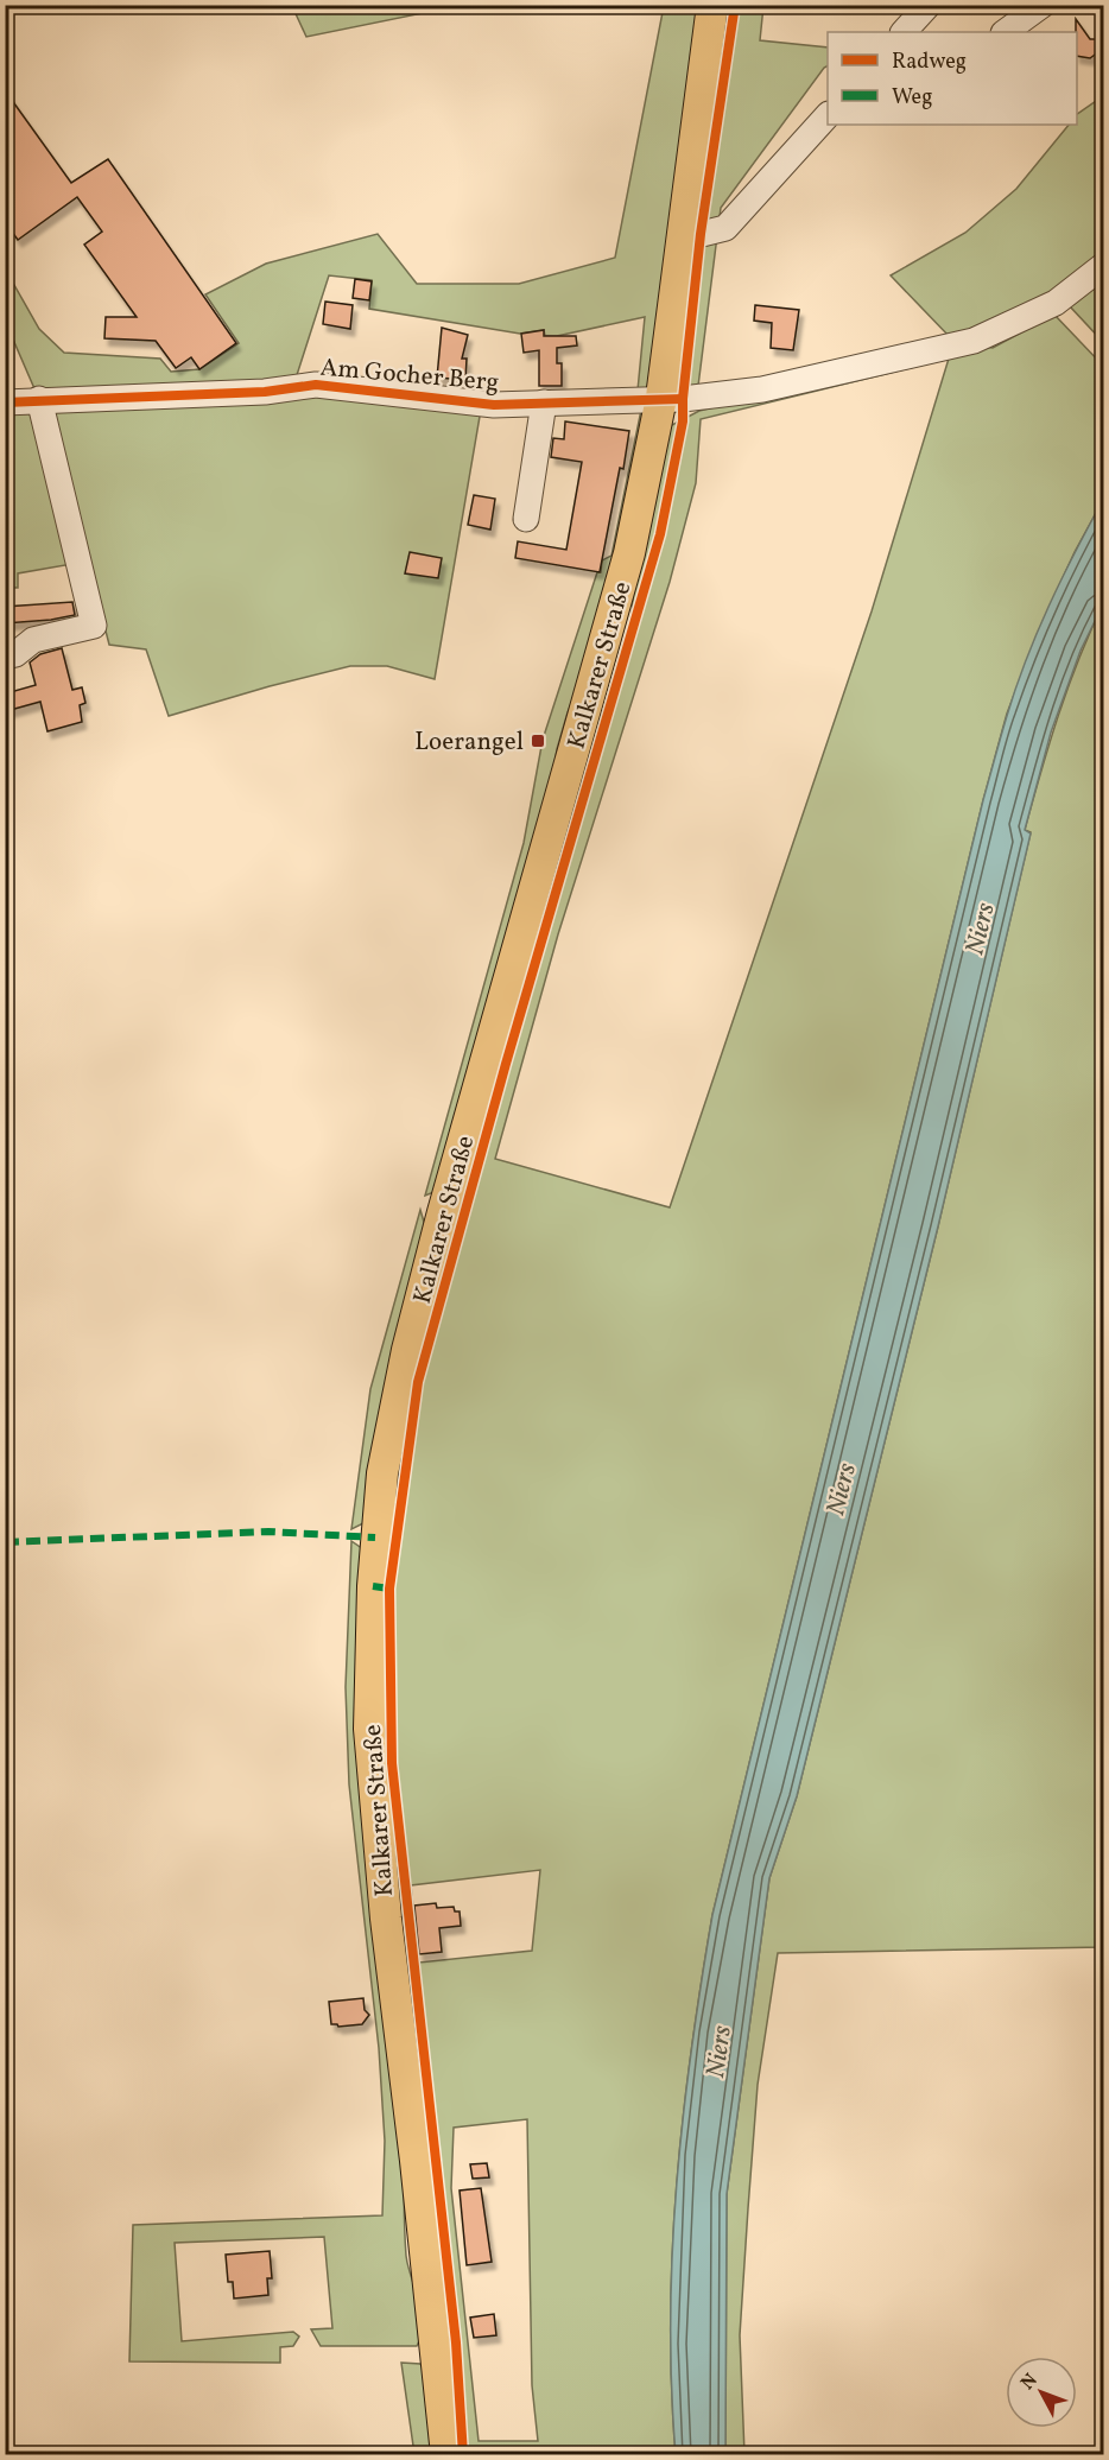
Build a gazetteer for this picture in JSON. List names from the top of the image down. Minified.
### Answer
{"streets":{"main road":["Kalkarer Straße"],"street":["Am Gocher Berg"]},"crossings":[["Am Gocher Berg","Kalkarer Straße"]],"water":["Niers"],"places":{"transit":["Loerangel"]},"legend":["Radweg","Weg"],"north":"top left"}
